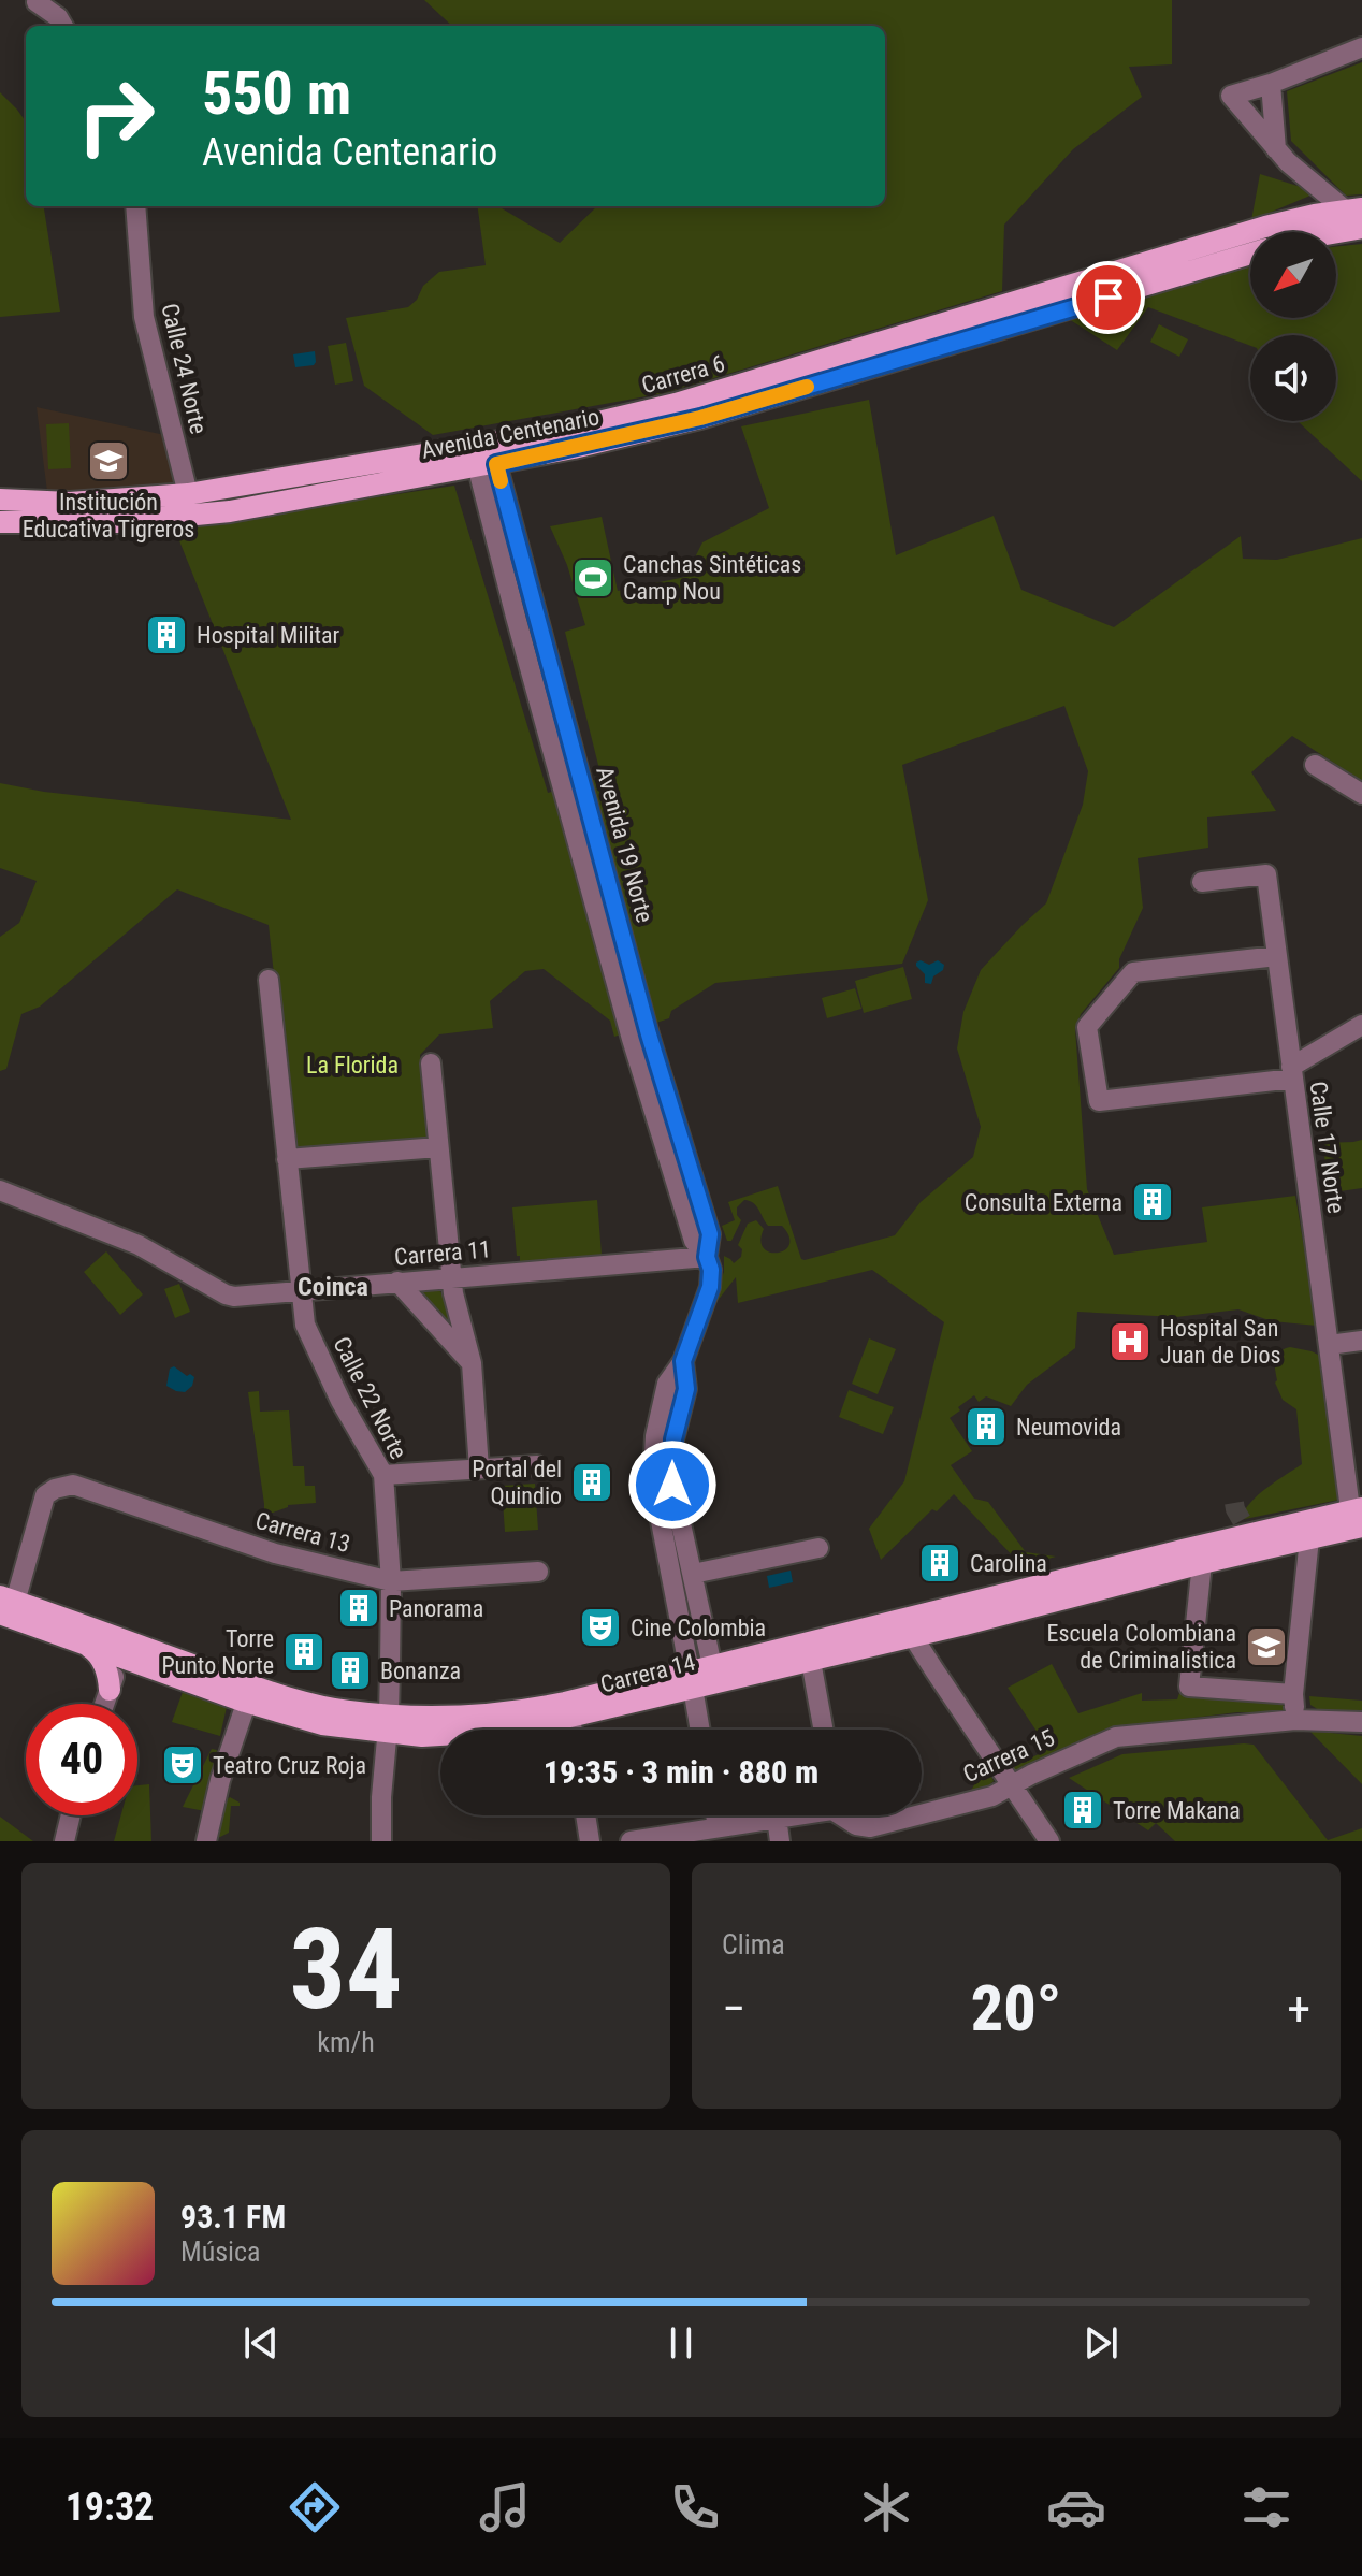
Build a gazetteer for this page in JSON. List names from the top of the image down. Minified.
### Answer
{"streets":{"main road":["Carrera 6","Avenida Centenario","Carrera 14"],"street":["Calle 24 Norte","Avenida 19 Norte","Calle 17 Norte","Carrera 11","Calle 22 Norte","Carrera 13","Carrera 15"]},"crossings":[["Calle 24 Norte","Carrera 6"],["Carrera 6","Avenida Centenario"],["Carrera 6","Avenida 19 Norte"],["Avenida Centenario","Avenida 19 Norte"],["Avenida 19 Norte","Carrera 11"],["Avenida 19 Norte","Carrera 14"],["Calle 17 Norte","Carrera 14"],["Carrera 11","Calle 22 Norte"],["Calle 22 Norte","Carrera 13"],["Calle 22 Norte","Carrera 14"],["Carrera 13","Carrera 14"]],"districts":["Coinca"],"parks":["La Florida"],"places":{"school or university":["Institución Educativa Tigreros","Escuela Colombiana de Criminalistica"],"sports":["Canchas Sintéticas Camp Nou"],"building":["Hospital Militar","Consulta Externa","Neumovida","Portal del Quindio","Carolina","Panorama","Torre Punto Norte","Bonanza","Torre Makana"],"hospital":["Hospital San Juan de Dios"],"theatre":["Cine Colombia","Teatro Cruz Roja"]},"north":"bottom left","page":{"turn":["550 m","Avenida Centenario"],"limit":"40","trip":"19:35 · 3 min · 880 m","tile":[["34","km/h"],"Clima"],"heat":["−","20°","+"],"song":["93.1 FM","Música"],"tabs":"19:32"}}
